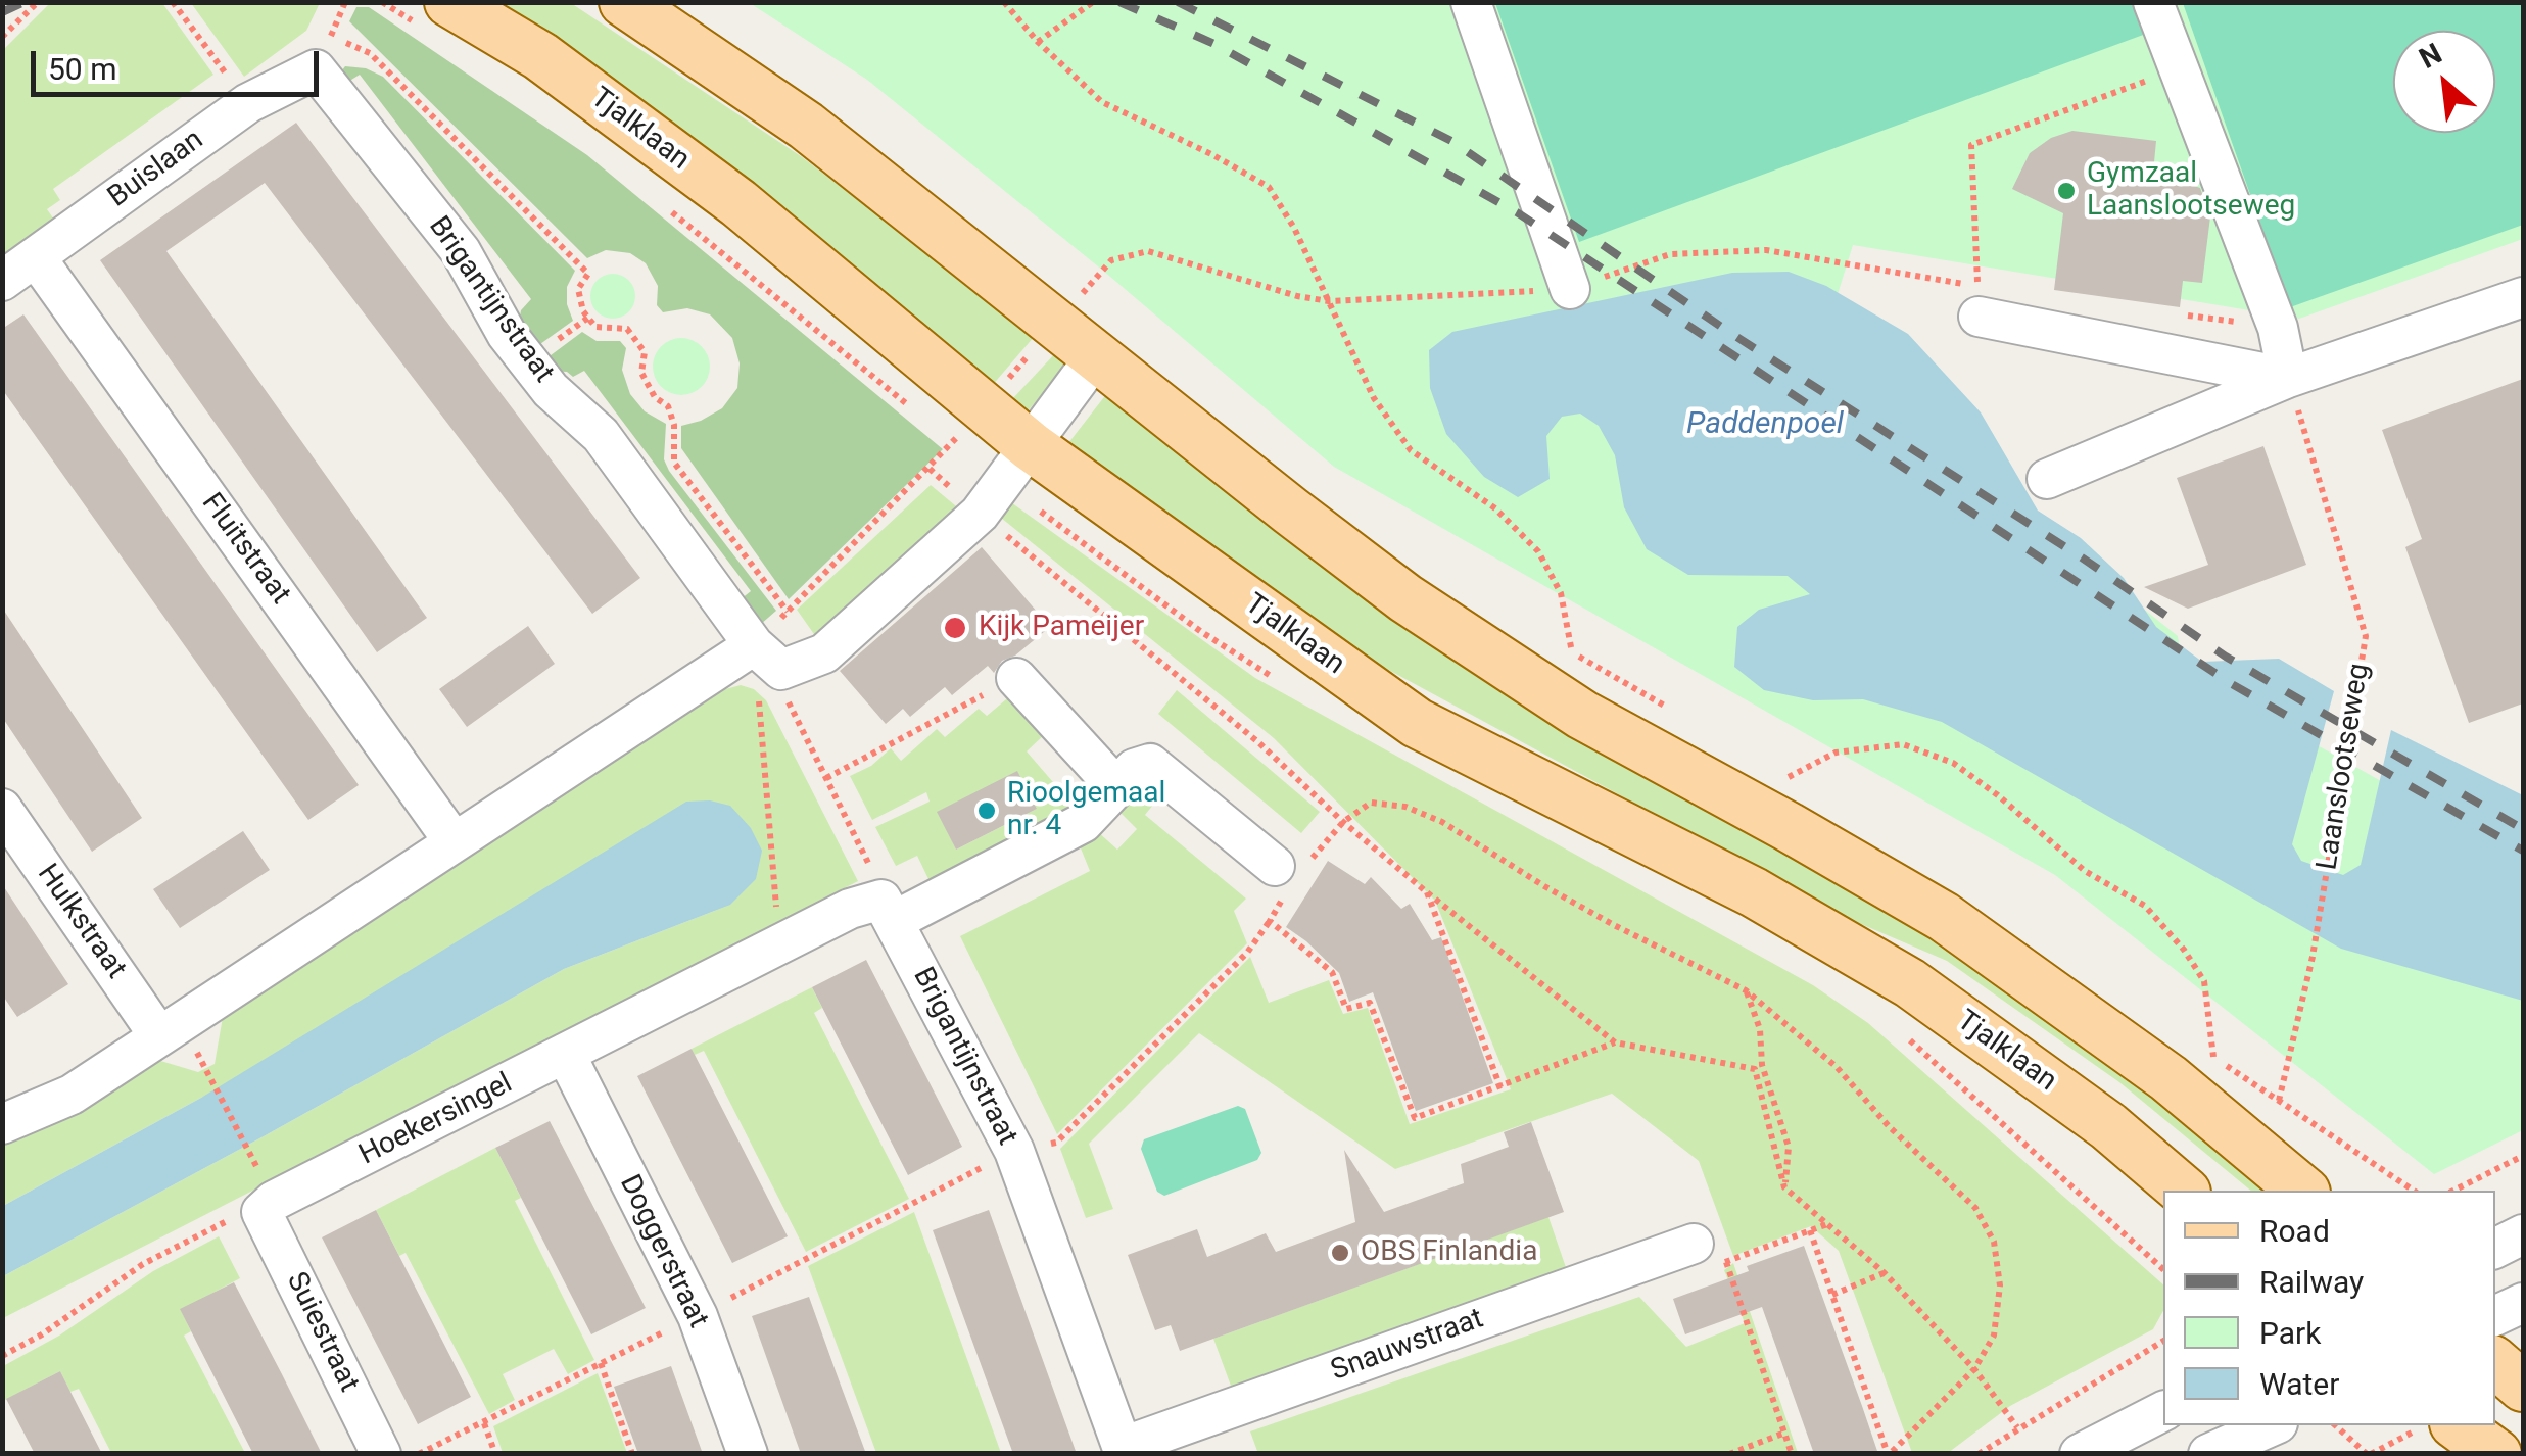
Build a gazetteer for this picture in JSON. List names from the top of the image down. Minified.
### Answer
{"streets":{"main road":["Tjalklaan"],"street":["Buislaan","Brigantijnstraat","Fluitstraat","Hulkstraat","Hoekersingel","Doggerstraat","Suiestraat","Snauwstraat"],"path":["Laanslootseweg"]},"crossings":[["Buislaan","Brigantijnstraat"],["Buislaan","Fluitstraat"],["Brigantijnstraat","Hoekersingel"],["Brigantijnstraat","Snauwstraat"],["Hoekersingel","Doggerstraat"],["Hoekersingel","Suiestraat"]],"water":["Paddenpoel"],"places":["Gymzaal Laanslootseweg","Kijk Pameijer","Rioolgemaal nr. 4","OBS Finlandia"],"legend":["Road","Railway","Park","Water"],"scale_bar":"50 m","north":"top left"}
